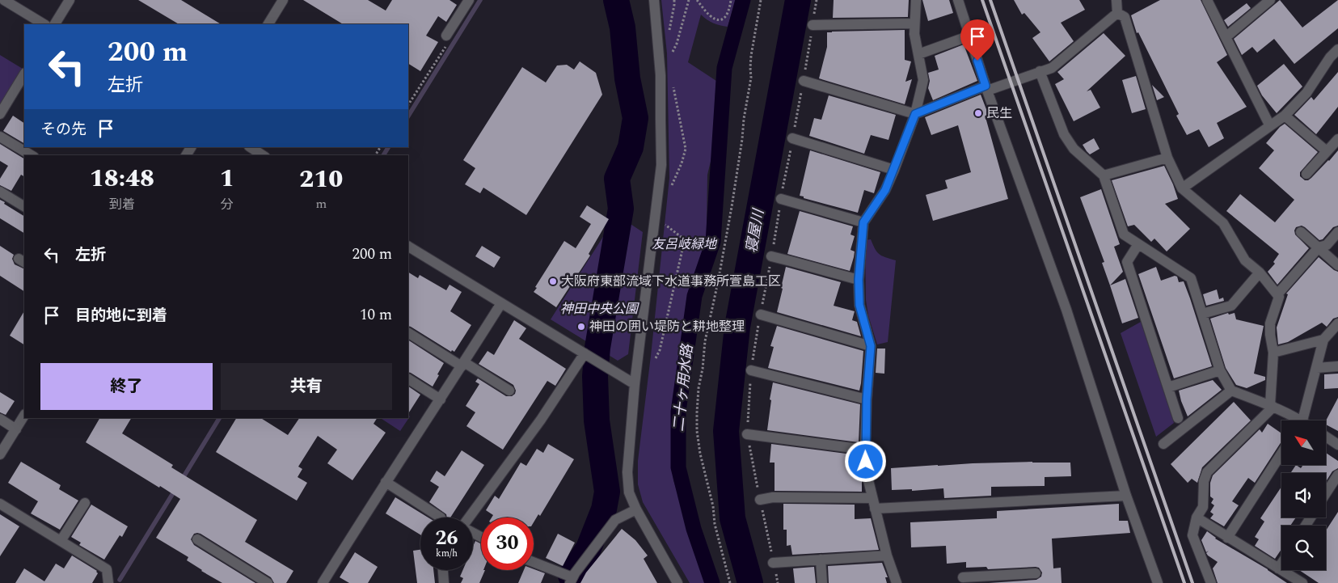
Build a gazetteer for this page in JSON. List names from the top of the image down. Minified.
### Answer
{"water":["寝屋川","二十ヶ用水路"],"parks":["友呂岐緑地","神田中央公園"],"places":["民生","大阪府東部流域下水道事務所萱島工区","神田の囲い堤防と耕地整理"],"north":"top left","page":{"turn":["200 m","左折"],"then":"その先","eta":["18:48","到着","1","分","210","m"],"list":[{"name":"左折","value":"200 m"},{"name":"目的地に到着","value":"10 m"}],"buttons":["終了","共有"],"speed":"26 km/h","limit":"30"}}
